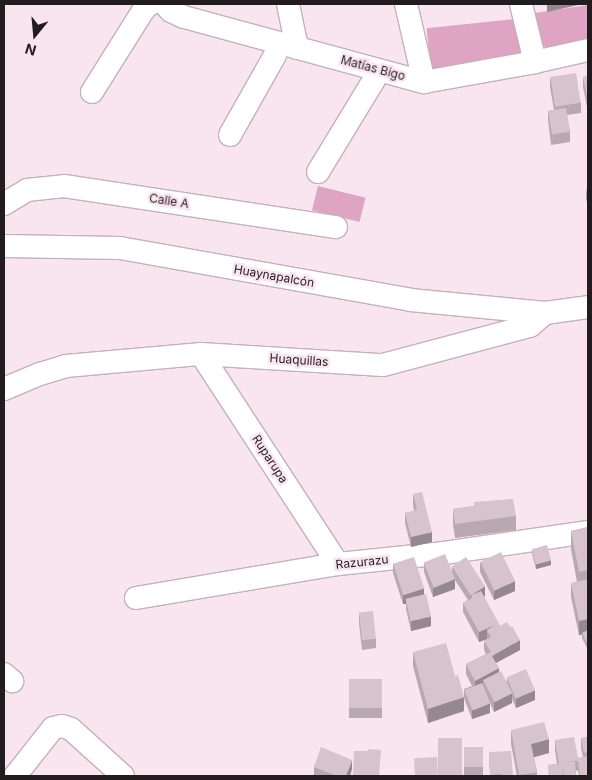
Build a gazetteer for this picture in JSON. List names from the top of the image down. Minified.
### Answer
{"streets":{"street":["Matías Bigo","Calle A","Huaynapalcón","Huaquillas","Ruparupa","Razurazu"]},"crossings":[["Huaynapalcón","Huaquillas"],["Huaquillas","Ruparupa"],["Ruparupa","Razurazu"]],"north":"bottom"}
